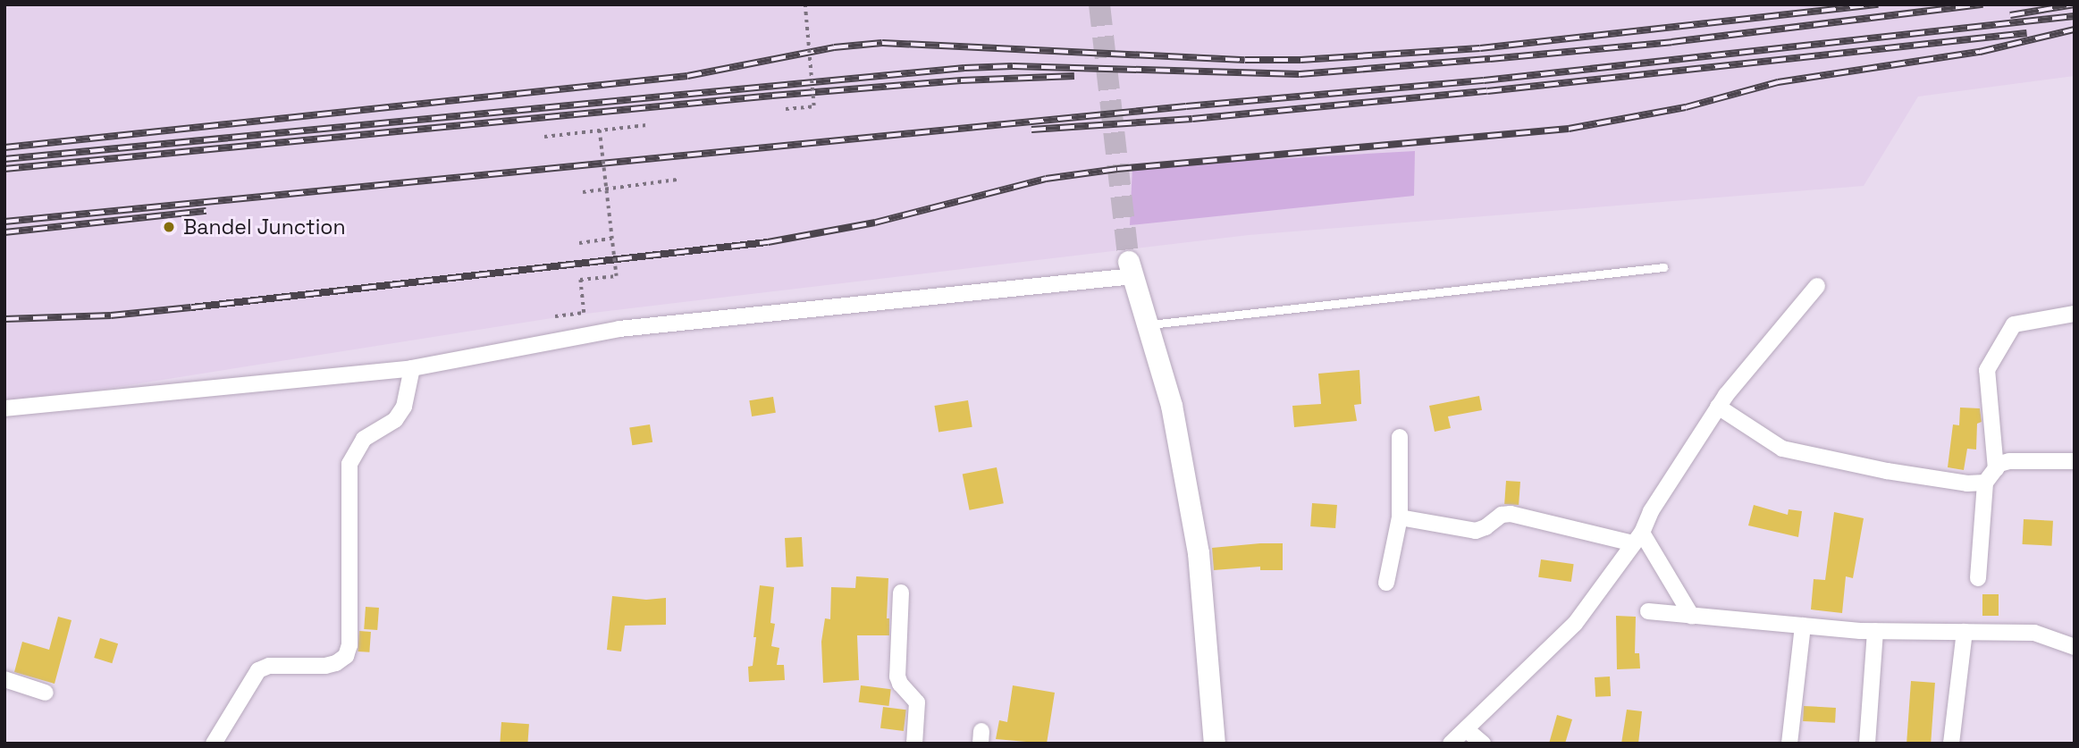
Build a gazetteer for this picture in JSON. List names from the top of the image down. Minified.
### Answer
{"places":["Bandel Junction"]}
